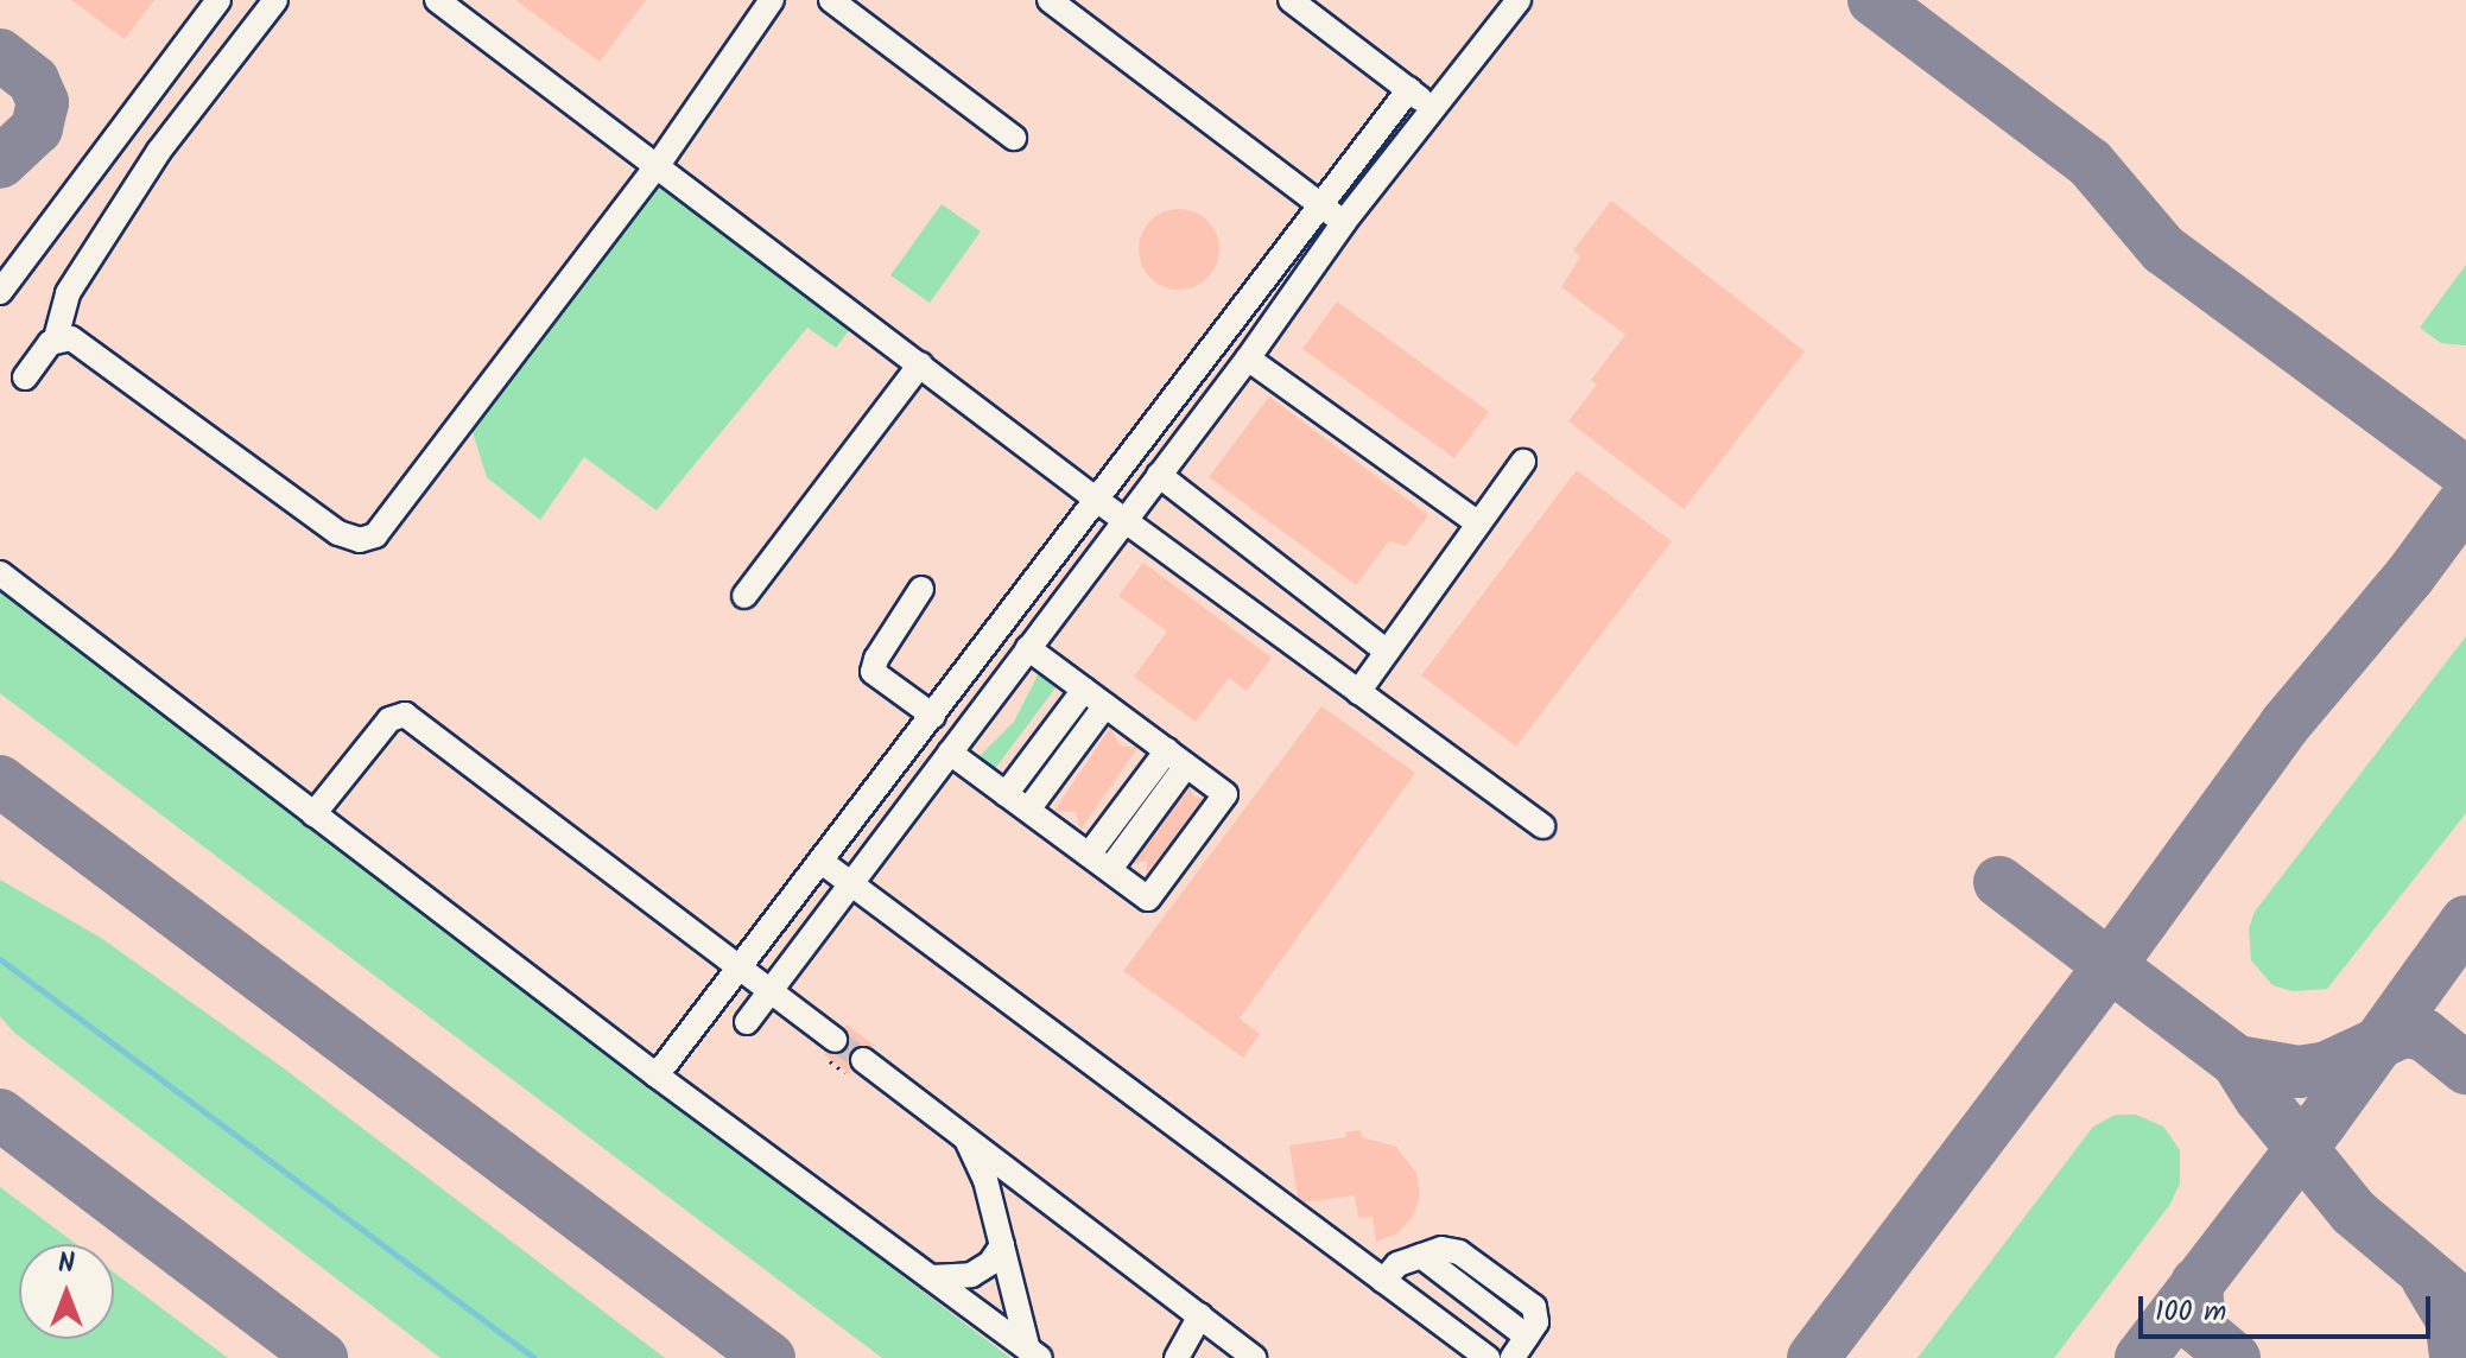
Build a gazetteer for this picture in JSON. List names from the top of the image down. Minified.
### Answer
{"scale_bar":"100 m","north":"top"}
